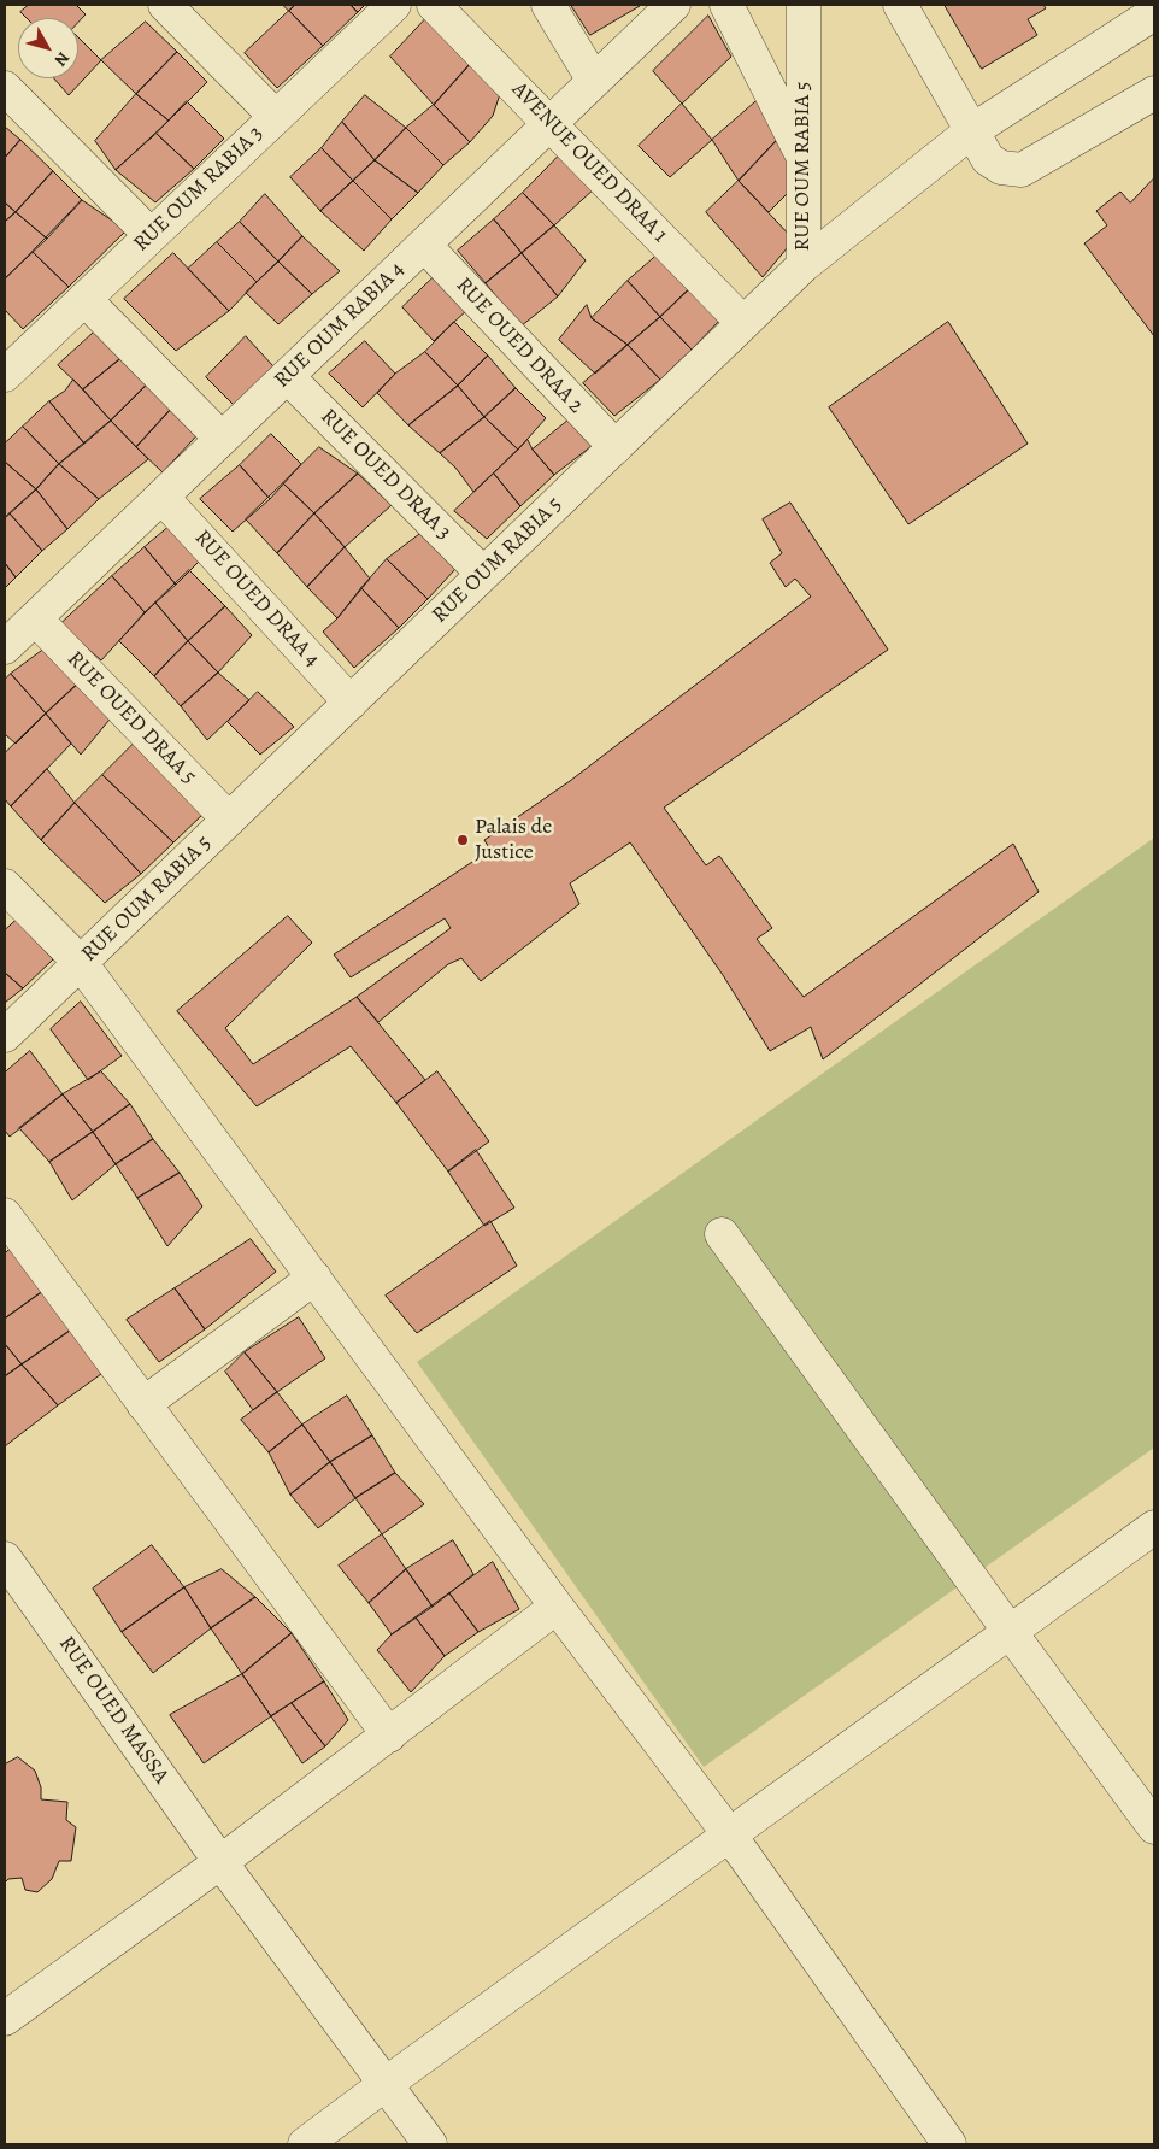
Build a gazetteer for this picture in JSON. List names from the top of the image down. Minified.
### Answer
{"streets":{"street":["AVENUE OUED DRAA 1","RUE OUM RABIA 5","RUE OUM RABIA 3","RUE OUM RABIA 4","RUE OUED DRAA 2","RUE OUED DRAA 3","RUE OUED DRAA 4","RUE OUED DRAA 5","RUE OUED MASSA"]},"crossings":[["AVENUE OUED DRAA 1","RUE OUM RABIA 5"],["AVENUE OUED DRAA 1","RUE OUM RABIA 4"],["RUE OUM RABIA 5","RUE OUED DRAA 2"],["RUE OUM RABIA 5","RUE OUED DRAA 3"],["RUE OUM RABIA 5","RUE OUED DRAA 4"],["RUE OUM RABIA 5","RUE OUED DRAA 5"],["RUE OUM RABIA 4","RUE OUED DRAA 2"],["RUE OUM RABIA 4","RUE OUED DRAA 3"],["RUE OUM RABIA 4","RUE OUED DRAA 4"],["RUE OUM RABIA 4","RUE OUED DRAA 5"]],"places":["Palais de Justice"],"north":"bottom right"}
